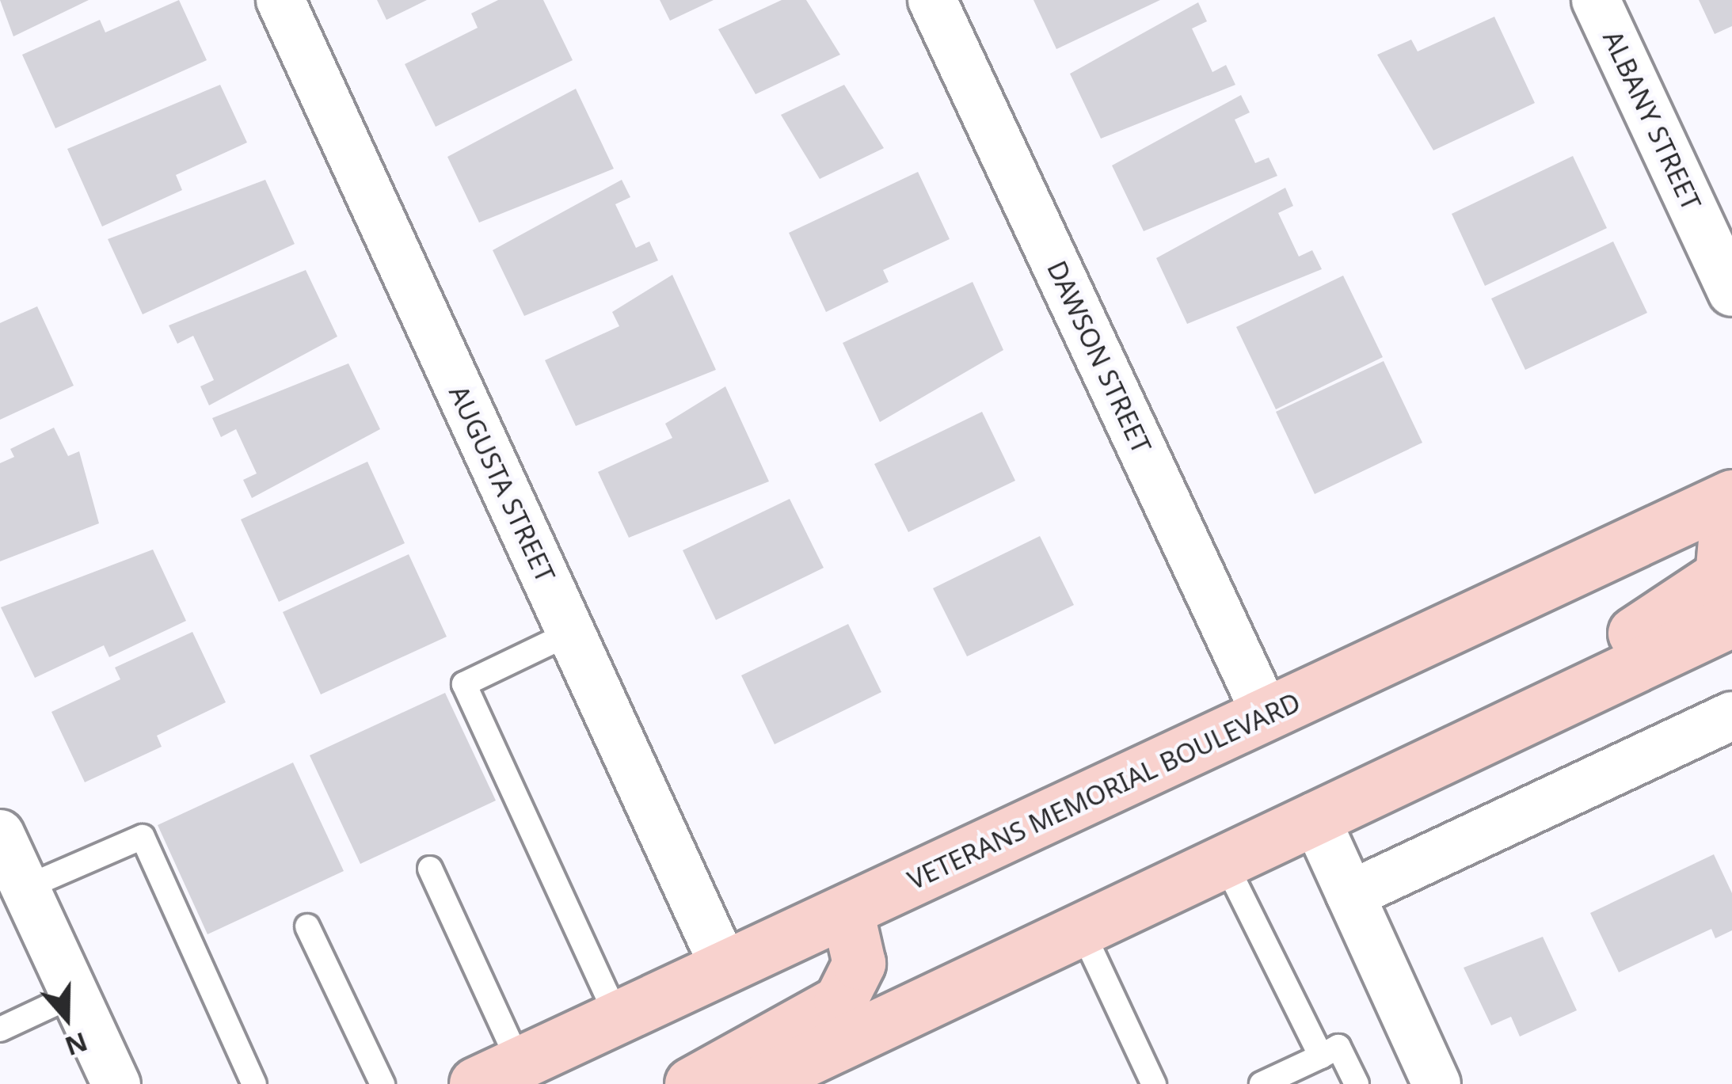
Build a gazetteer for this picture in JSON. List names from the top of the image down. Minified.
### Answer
{"streets":{"main road":["VETERANS MEMORIAL BOULEVARD"],"street":["ALBANY STREET","DAWSON STREET","AUGUSTA STREET"]},"crossings":[["DAWSON STREET","VETERANS MEMORIAL BOULEVARD"],["AUGUSTA STREET","VETERANS MEMORIAL BOULEVARD"]],"north":"bottom"}
